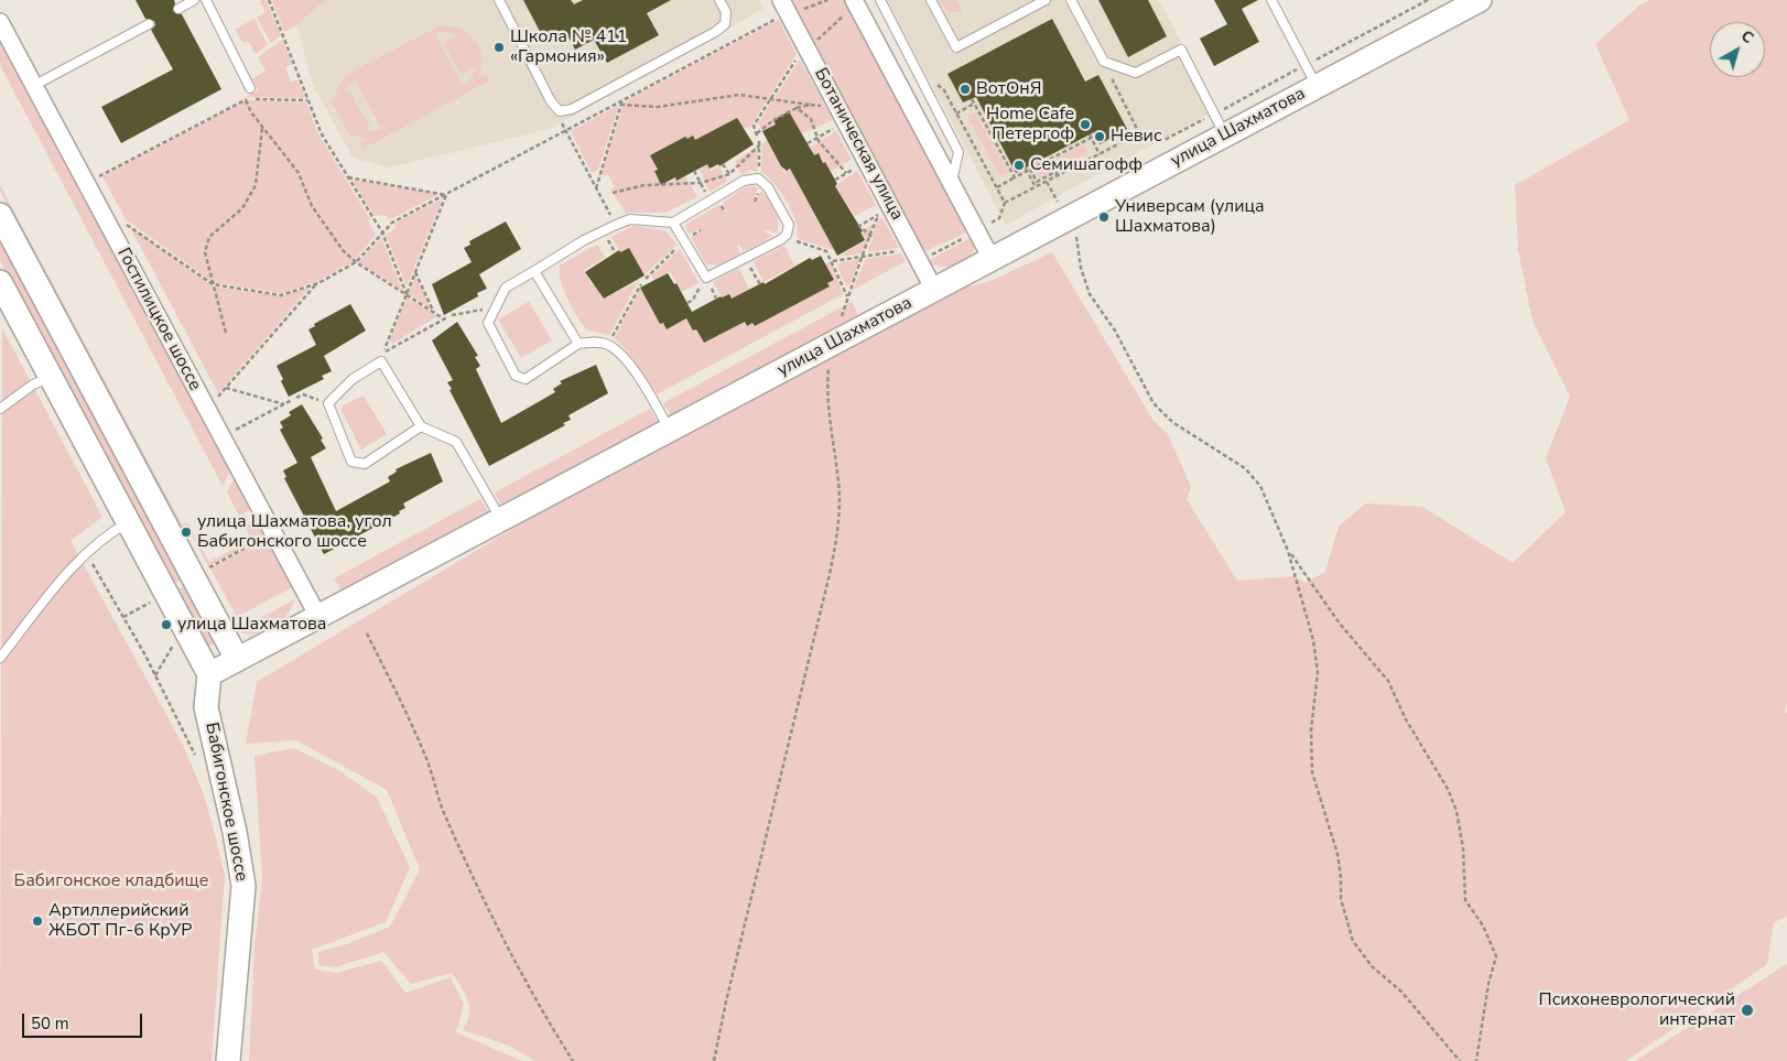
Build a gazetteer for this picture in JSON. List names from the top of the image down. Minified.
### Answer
{"streets":{"street":["улица Шахматова","Ботаническая улица","Гостилицкое шоссе","Бабигонское шоссе"]},"crossings":[["улица Шахматова","Ботаническая улица"],["улица Шахматова","Гостилицкое шоссе"],["улица Шахматова","Бабигонское шоссе"]],"parks":["Бабигонское кладбище"],"places":["Школа № 411 «Гармония»","ВотОнЯ","Home Cafe Петергоф","Невис","Семишагофф","Универсам (улица Шахматова)","улица Шахматова, угол Бабигонского шоссе","улица Шахматова","Артиллерийский ЖБОТ Пг-6 КрУР","Психоневрологический интернат"],"scale_bar":"50 m","north":"top right"}
